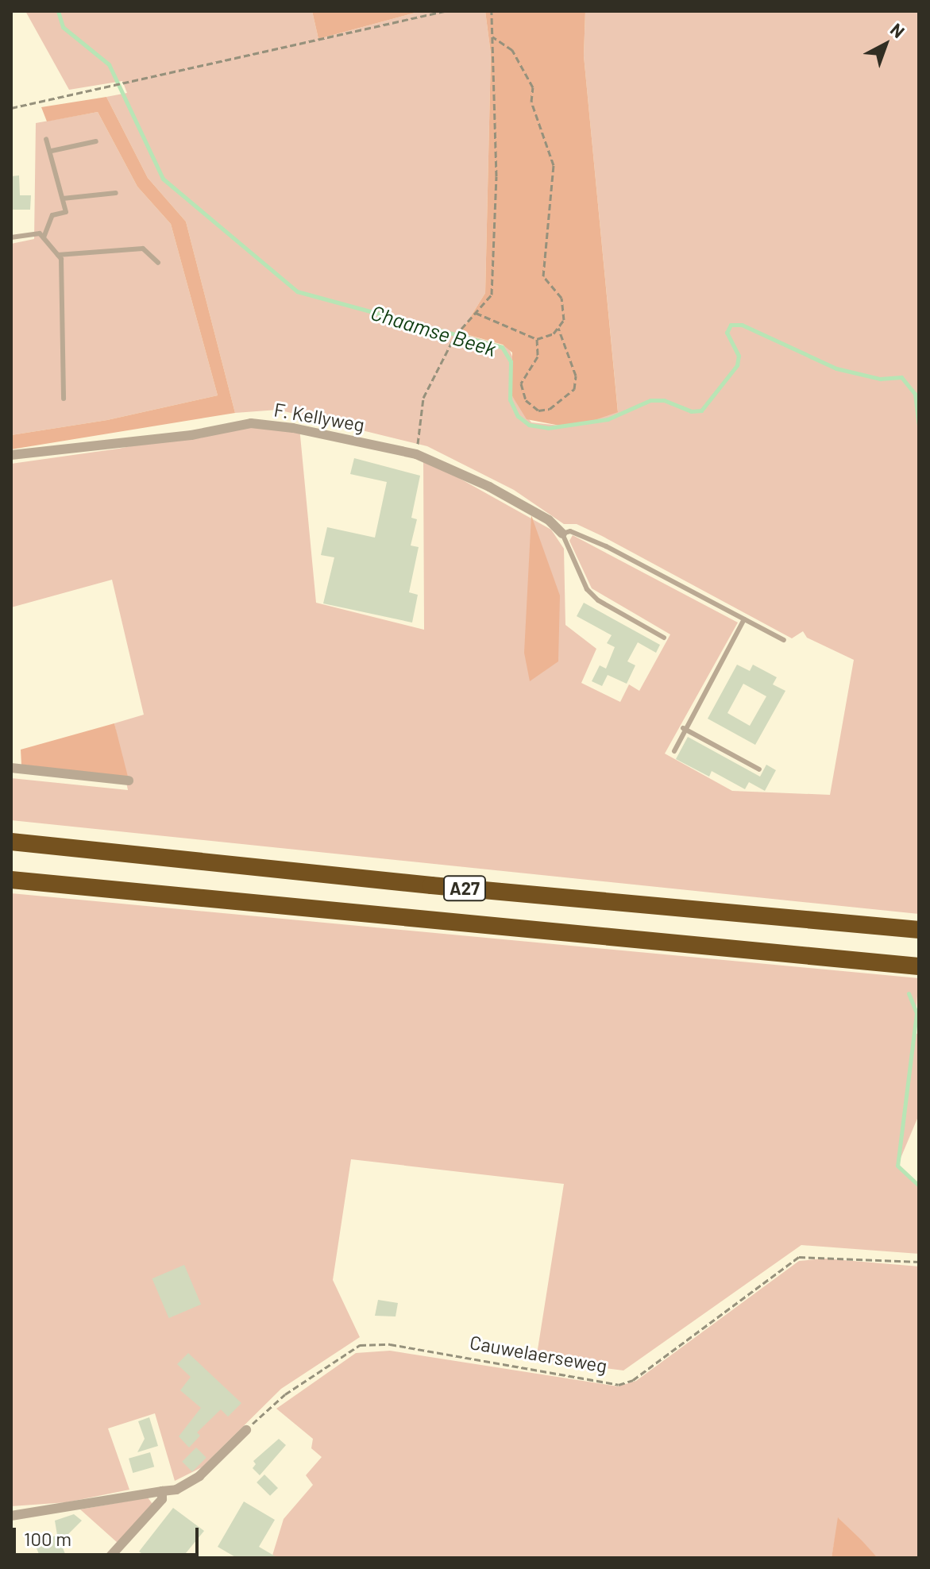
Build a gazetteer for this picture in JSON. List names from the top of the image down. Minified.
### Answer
{"streets":{"highway":["A27"],"street":["F. Kellyweg"],"path":["Cauwelaerseweg"]},"water":["Chaamse Beek"],"scale_bar":"100 m","north":"top right"}
